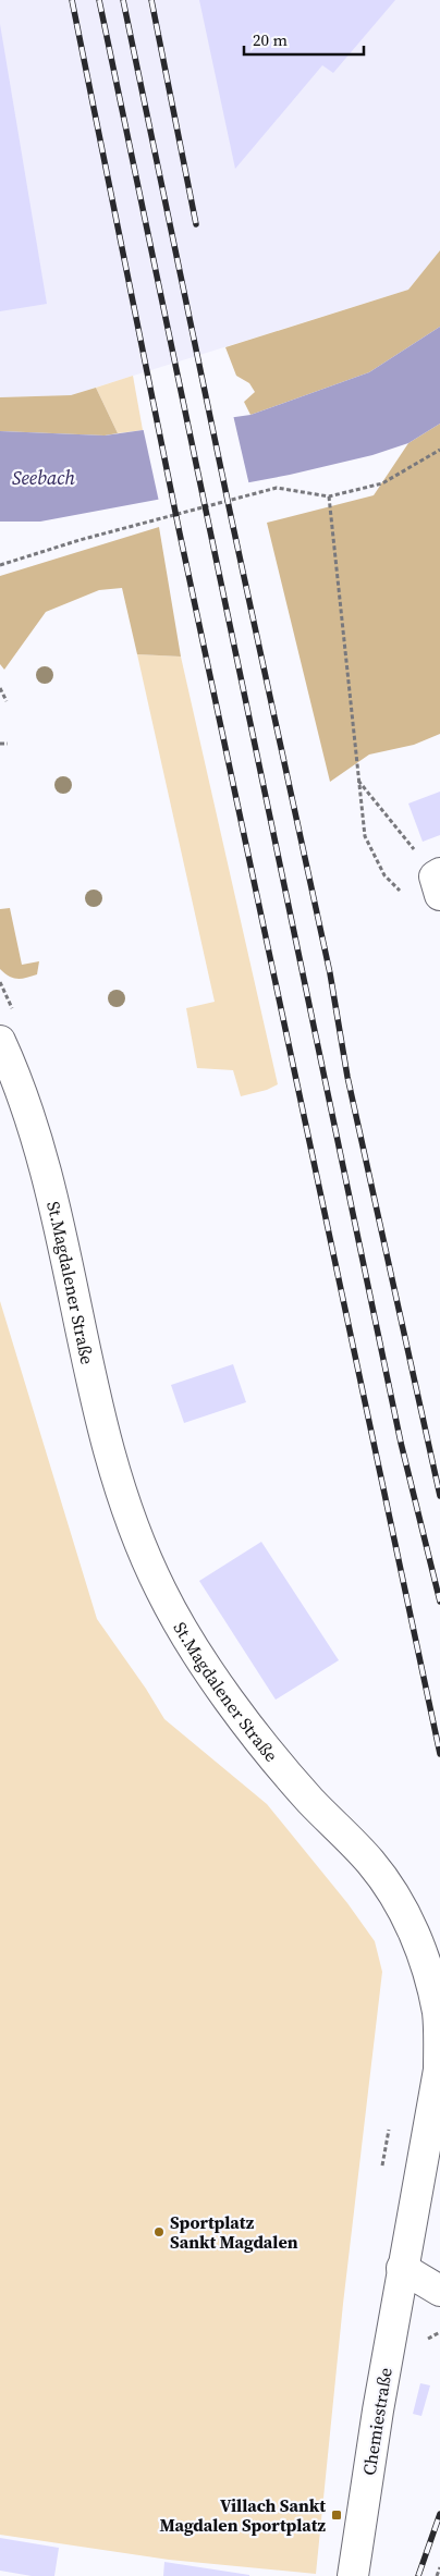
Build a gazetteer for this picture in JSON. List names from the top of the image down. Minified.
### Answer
{"streets":{"street":["St.Magdalener Straße","Chemiestraße"]},"crossings":[["St.Magdalener Straße","Chemiestraße"]],"water":["Seebach"],"places":{"other":["Sportplatz Sankt Magdalen"],"transit":["Villach Sankt Magdalen Sportplatz"]},"scale_bar":"20 m"}
